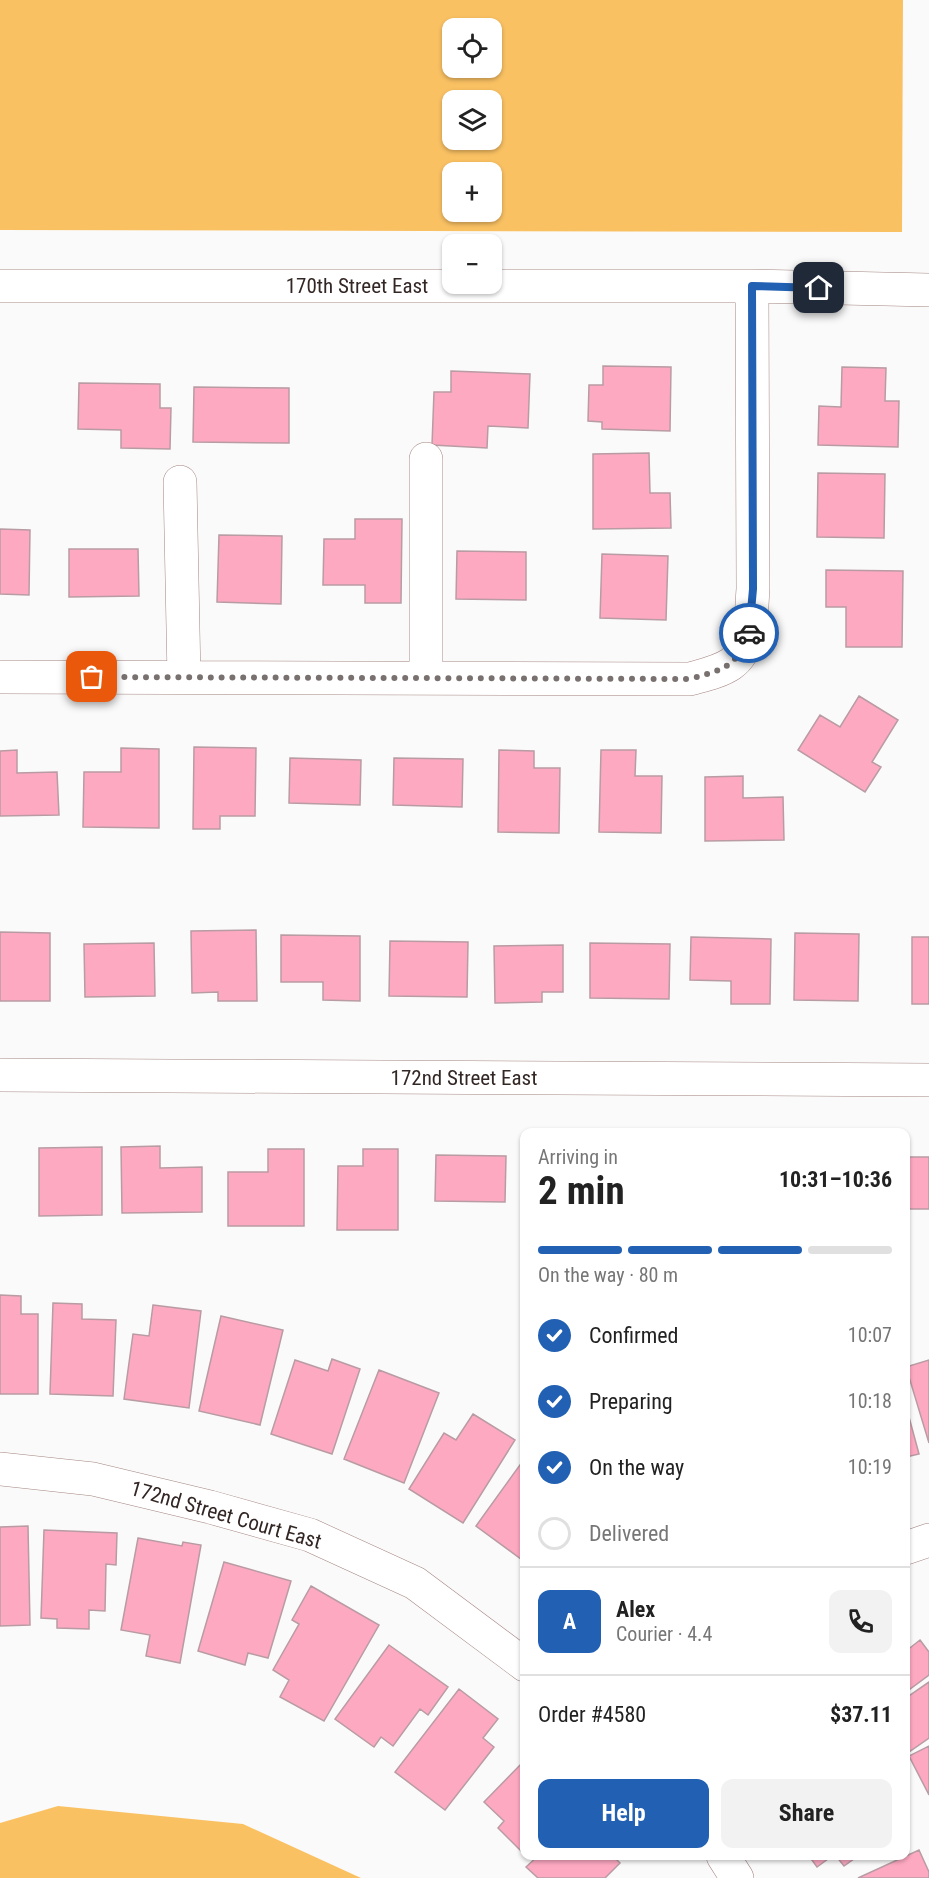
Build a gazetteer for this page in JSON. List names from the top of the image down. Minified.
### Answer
{"streets":{"street":["170th Street East","172nd Street East","172nd Street Court East"]},"page":{"map_buttons":["+","−"],"heading":["2 min","Arriving in","10:31–10:36"],"panel":["Alex","Courier · 4.4","Order #4580","$37.11"],"bar":"On the way · 80 m","list":[["Confirmed","10:07"],["Preparing","10:18"],["On the way","10:19"],"Delivered"],"round":"A","buttons":["Help","Share"]}}
